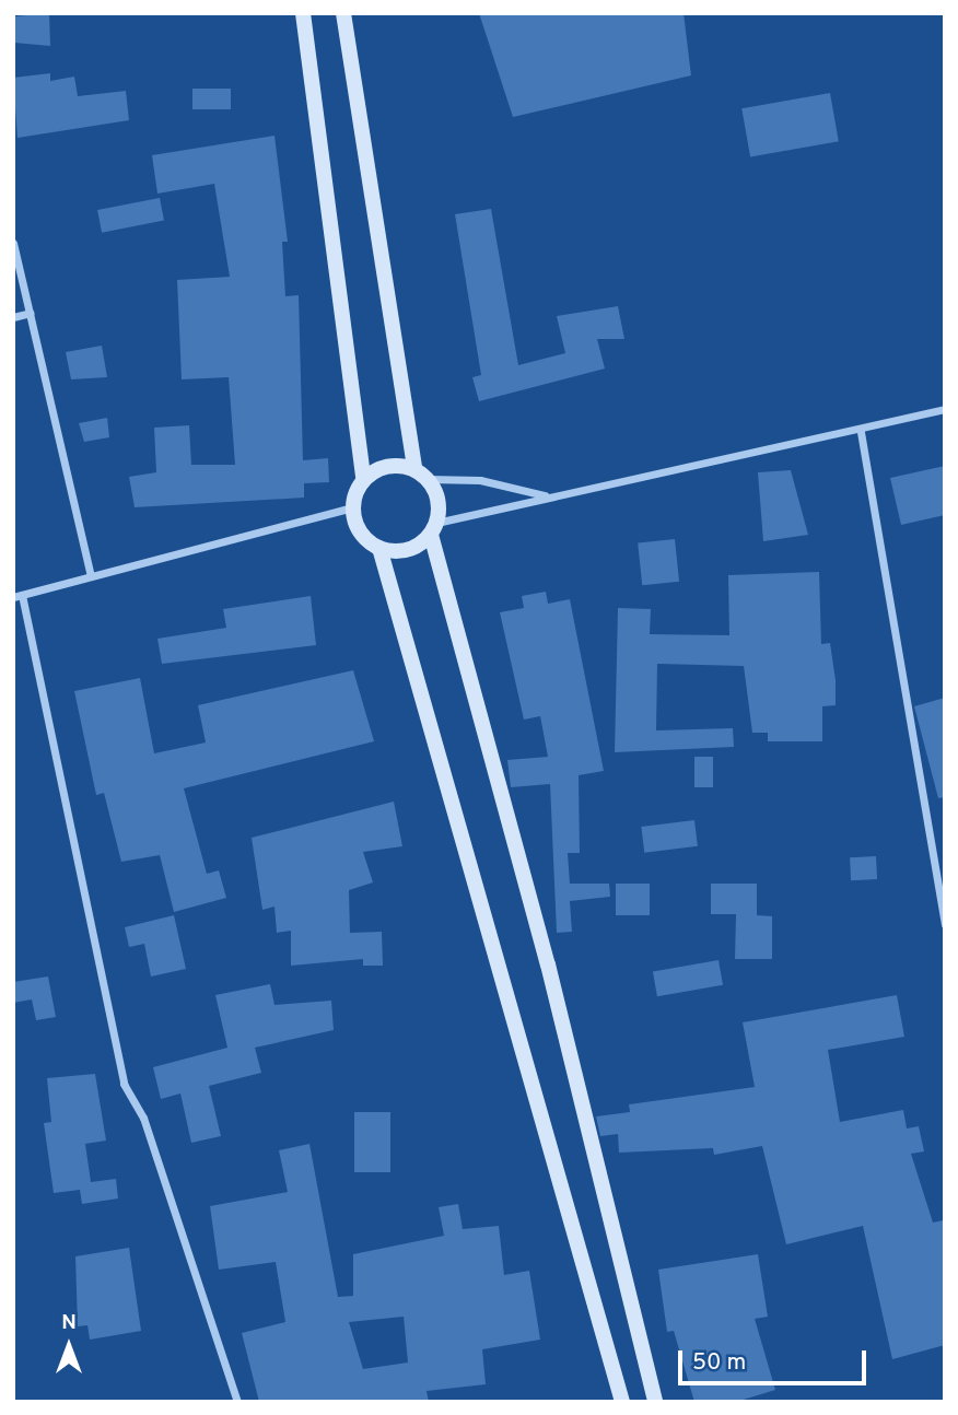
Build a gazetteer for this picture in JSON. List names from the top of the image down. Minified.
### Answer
{"scale_bar":"50 m","north":"top"}
